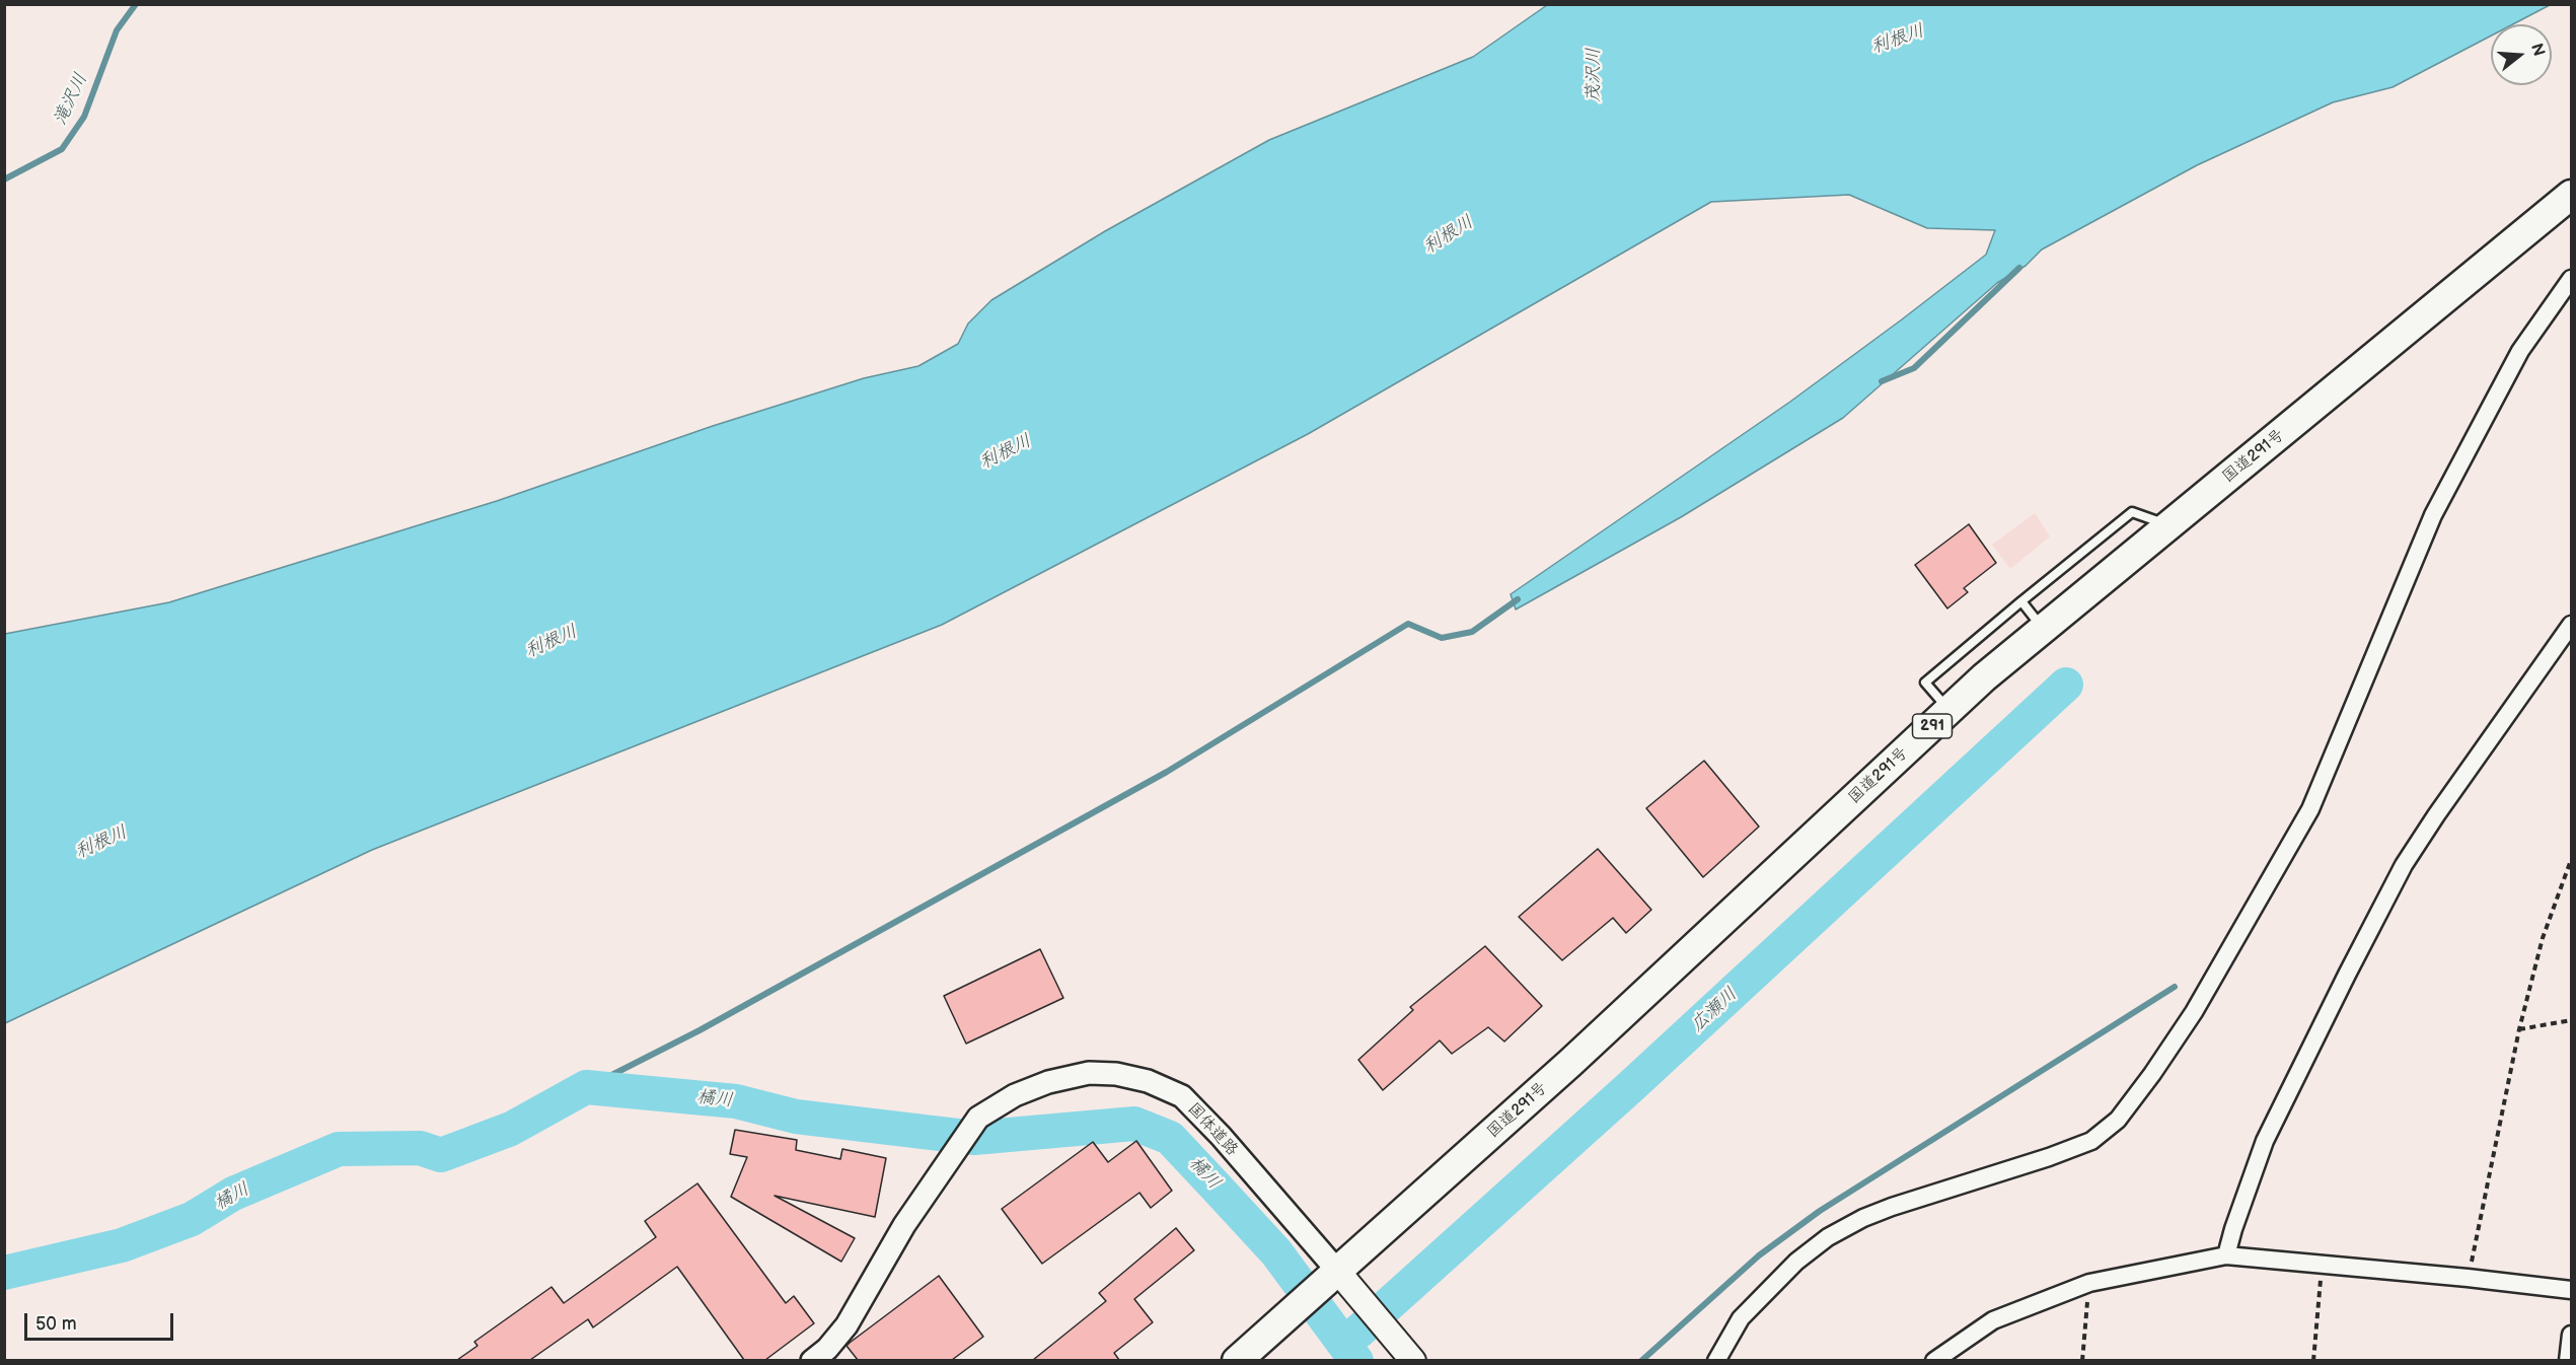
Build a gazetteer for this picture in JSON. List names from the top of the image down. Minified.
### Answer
{"streets":{"highway":["国道291号","291"],"street":["国体道路"]},"crossings":[["国道291号","国体道路"]],"water":["利根川","茂沢川","滝沢川","広瀬川","橘川"],"scale_bar":"50 m","north":"right"}
